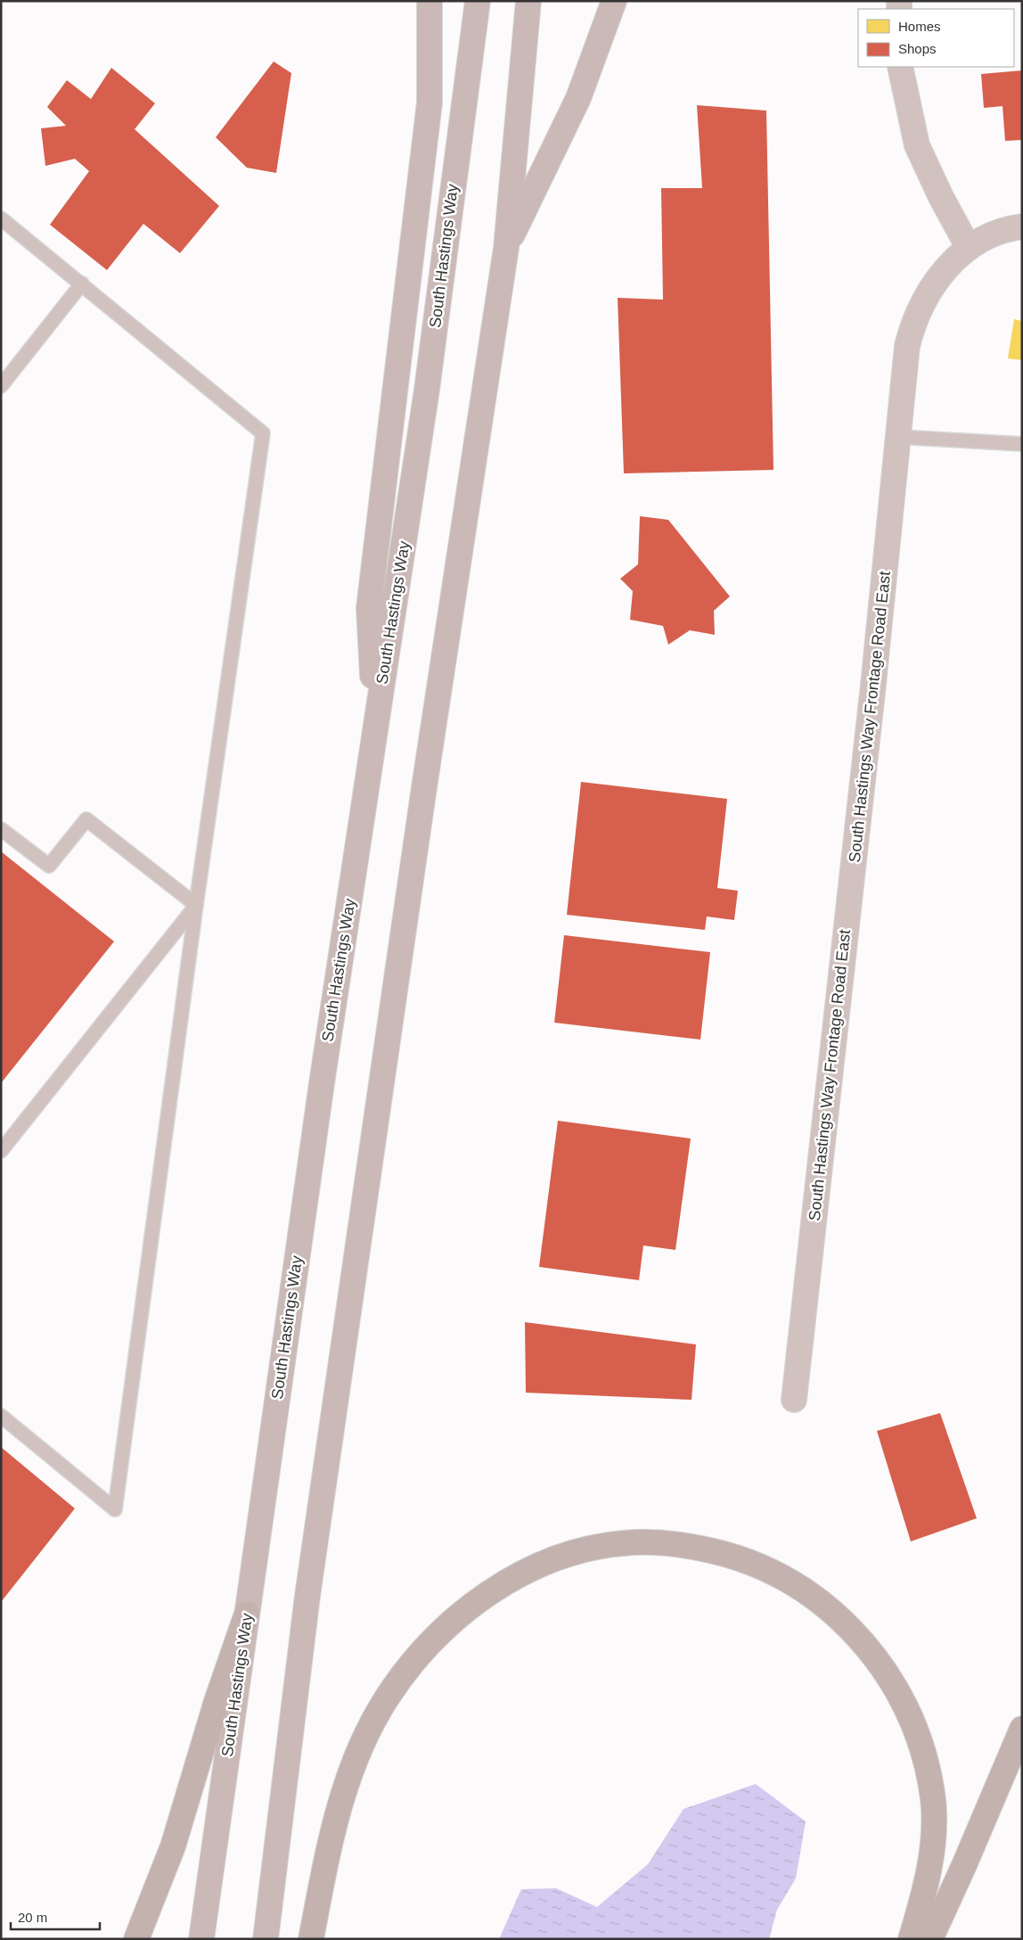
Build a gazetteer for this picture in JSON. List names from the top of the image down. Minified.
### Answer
{"streets":{"main road":["South Hastings Way"],"street":["South Hastings Way Frontage Road East"]},"legend":["Homes","Shops"],"scale_bar":"20 m"}
